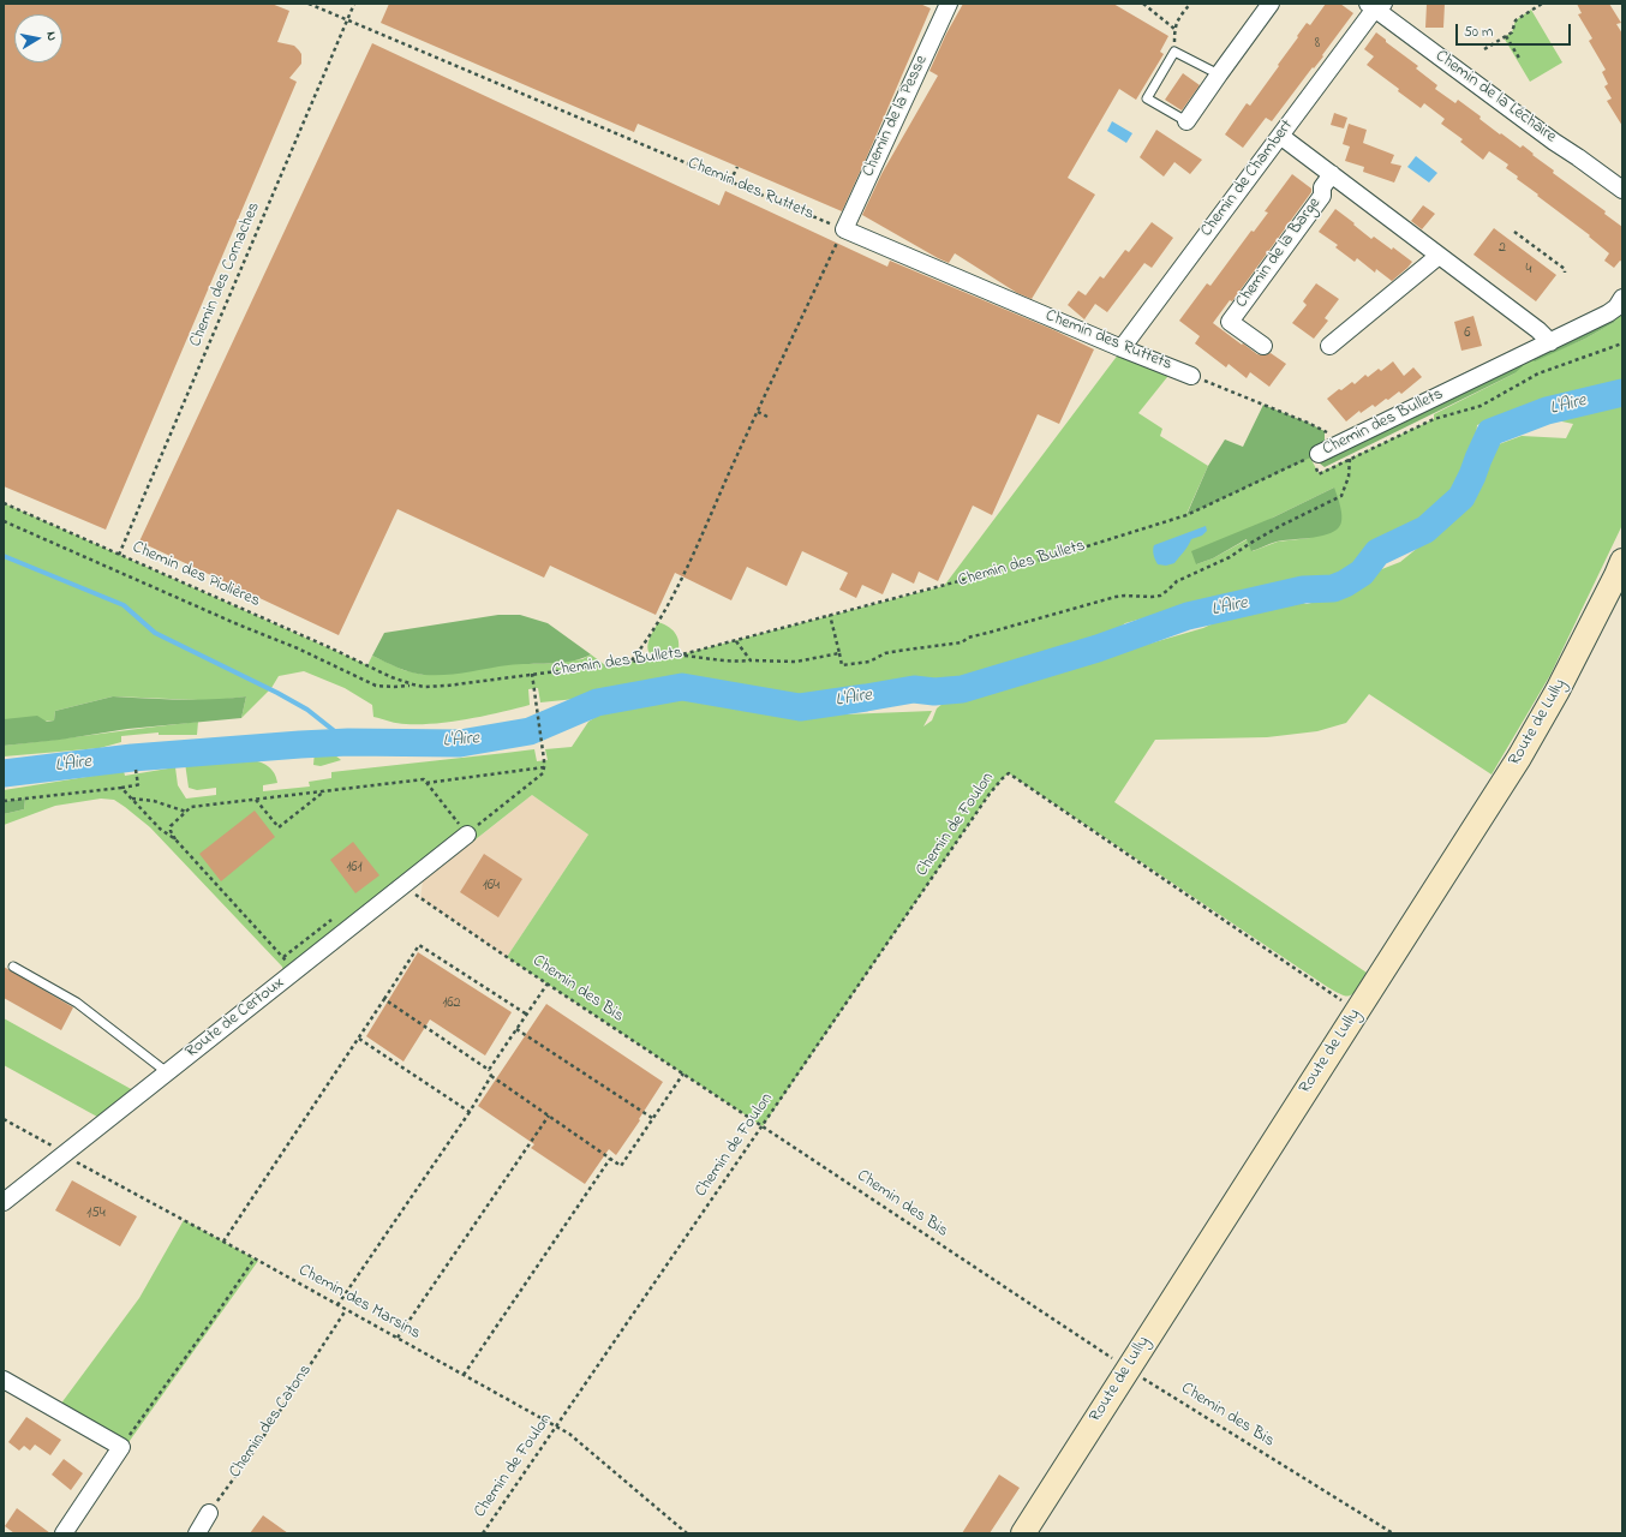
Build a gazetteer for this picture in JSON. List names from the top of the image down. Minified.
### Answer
{"streets":{"main road":["Route de Lully"],"street":["Chemin de la Léchaire","Chemin de la Pesse","Chemin de Chambert","Chemin des Ruttets","Chemin de la Barge","Chemin des Bullets","Route de Certoux"],"path":["Chemin des Cornaches","Chemin des Piolières","Chemin de Foulon","Chemin des Bis","Chemin des Marsins","Chemin des Catons"]},"crossings":[["Chemin de la Léchaire","Chemin de Chambert"],["Chemin de la Pesse","Chemin des Ruttets"],["Chemin de Chambert","Chemin des Ruttets"],["Chemin des Ruttets","Chemin des Cornaches"],["Chemin des Cornaches","Chemin des Piolières"],["Chemin des Bullets","Chemin des Piolières"],["Route de Lully","Chemin des Bis"],["Chemin de Foulon","Chemin des Bis"],["Chemin de Foulon","Chemin des Marsins"],["Chemin des Bis","Route de Certoux"],["Route de Certoux","Chemin des Marsins"],["Chemin des Marsins","Chemin des Catons"]],"water":["L'Aire"],"house_numbers":["8","2","4","6","161","164","162","154"],"scale_bar":"50 m","north":"right"}
